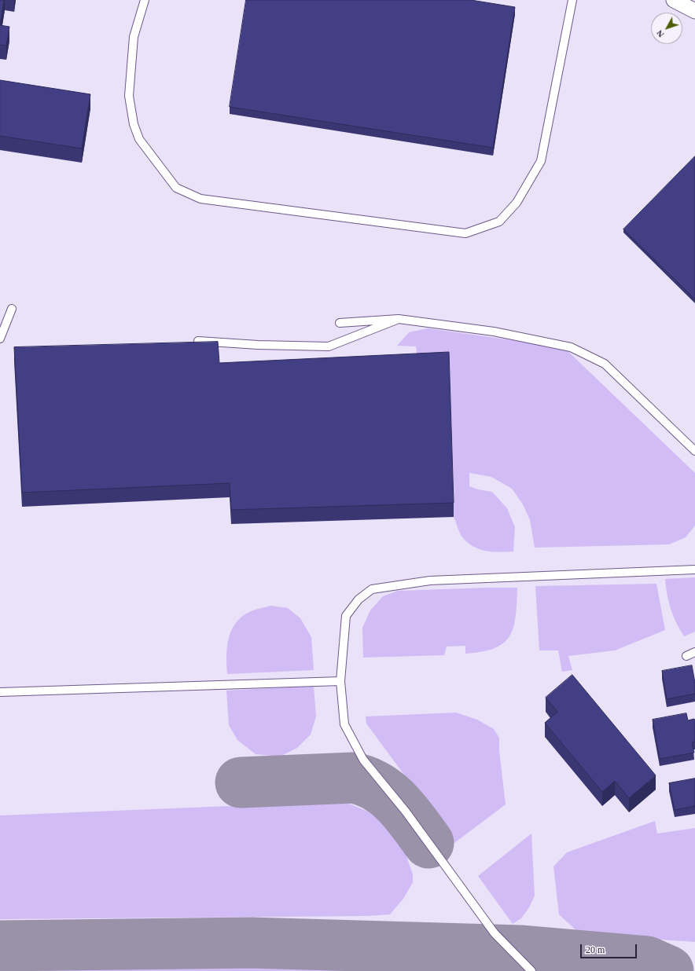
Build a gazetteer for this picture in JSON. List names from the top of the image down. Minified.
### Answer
{"scale_bar":"20 m","north":"bottom left"}
